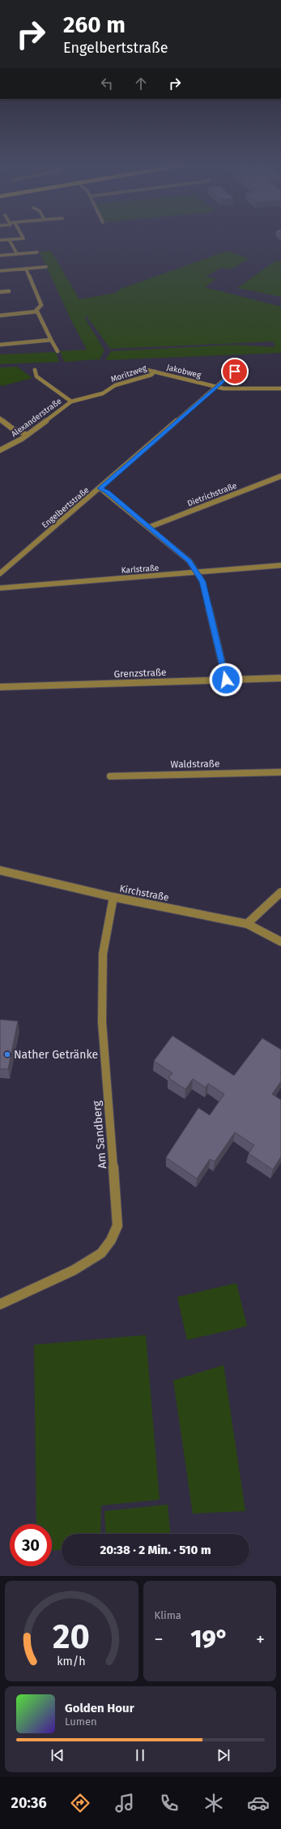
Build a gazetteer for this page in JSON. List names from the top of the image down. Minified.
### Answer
{"streets":{"street":["Jakobweg","Moritzweg","Alexanderstraße","Dietrichstraße","Engelbertstraße","Karlstraße","Grenzstraße","Waldstraße","Kirchstraße","Am Sandberg"]},"crossings":[["Jakobweg","Moritzweg"],["Jakobweg","Engelbertstraße"],["Moritzweg","Alexanderstraße"],["Kirchstraße","Am Sandberg"]],"places":["Nather Getränke"],"page":{"turn":["260 m","Engelbertstraße"],"limit":"30","trip":"20:38 · 2 Min. · 510 m","tile":"Klima","heat":["−","19°","+"],"song":["Golden Hour","Lumen"],"tabs":"20:36","gauge":["20","km/h"]}}
